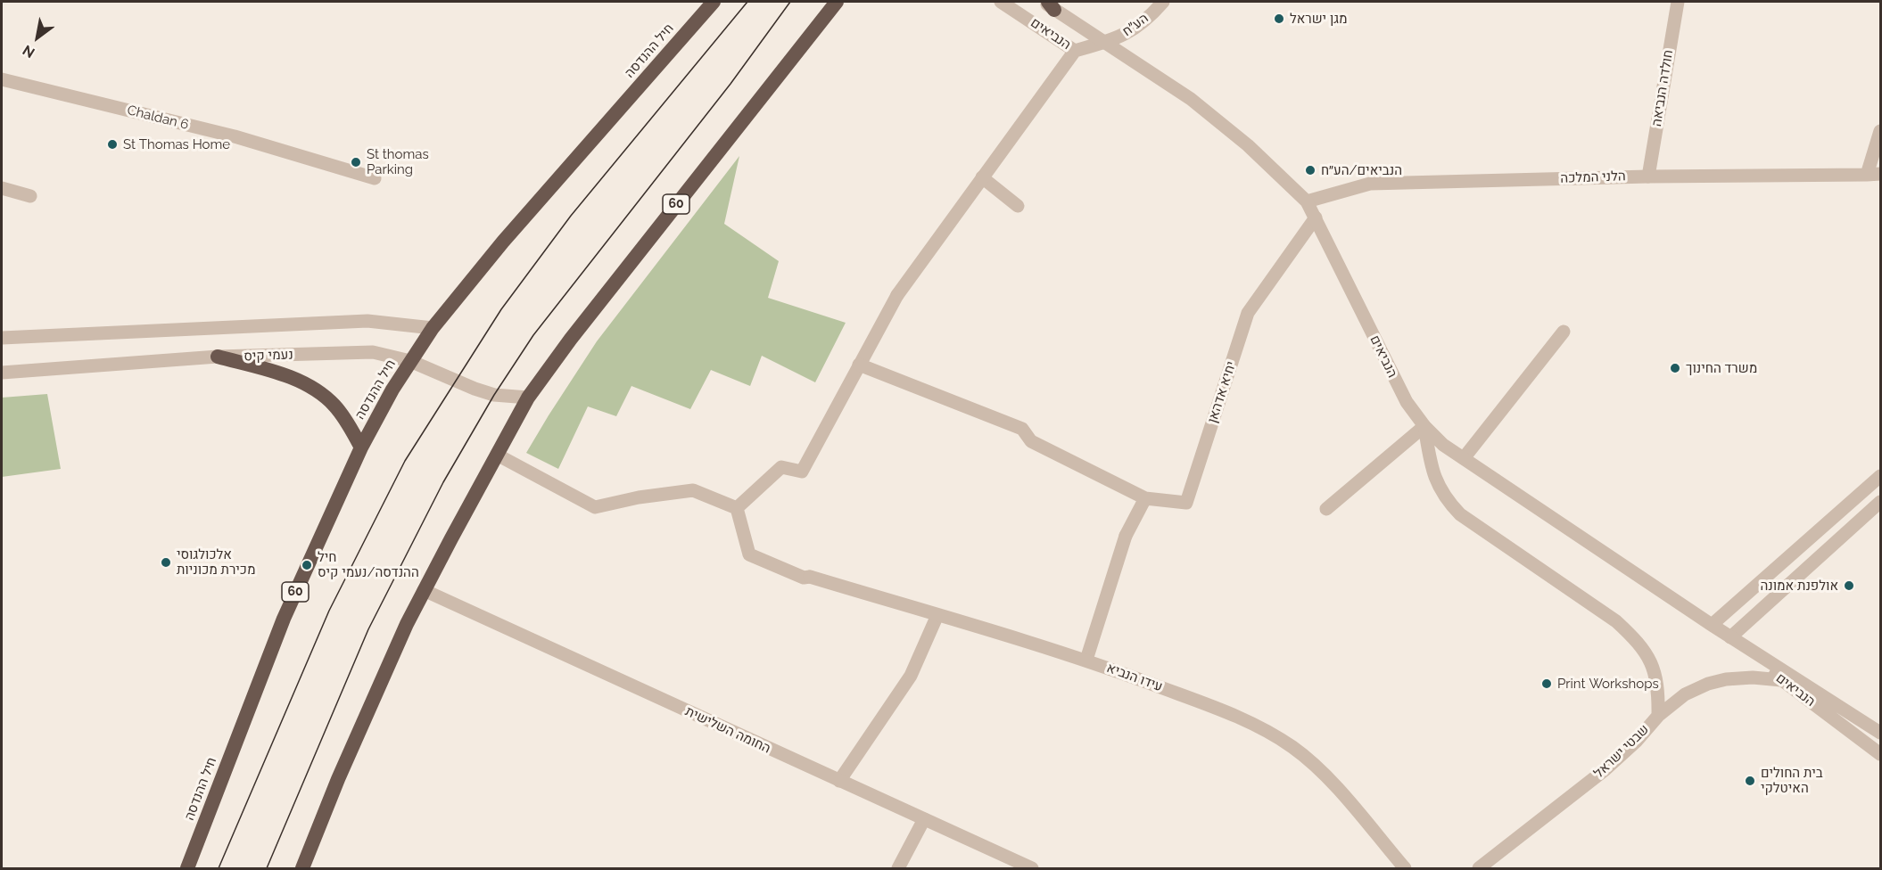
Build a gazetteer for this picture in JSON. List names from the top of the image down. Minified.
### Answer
{"streets":{"highway":["חיל ההנדסה","60"],"street":["הע״ח","הנביאים","חולדה הנביאה","Chaldan 6","הלני המלכה","נעמי קיס","יחיא אדהאן","עידו הנביא","החומה השלישית","שבטי ישראל"]},"crossings":[["הע״ח","הנביאים"],["הנביאים","הלני המלכה"],["הנביאים","יחיא אדהאן"],["הנביאים","שבטי ישראל"],["חיל ההנדסה","נעמי קיס"],["חולדה הנביאה","הלני המלכה"],["60","נעמי קיס"],["60","החומה השלישית"]],"places":["מגן ישראל","St Thomas Home","St thomas Parking","הנביאים/הע״ח","משרד החינוך","אלכולגוסי מכירת מכוניות","חיל ההנדסה/נעמי קיס","אולפנת אמונה","Print Workshops","בית החולים האיטלקי"],"north":"bottom left"}
